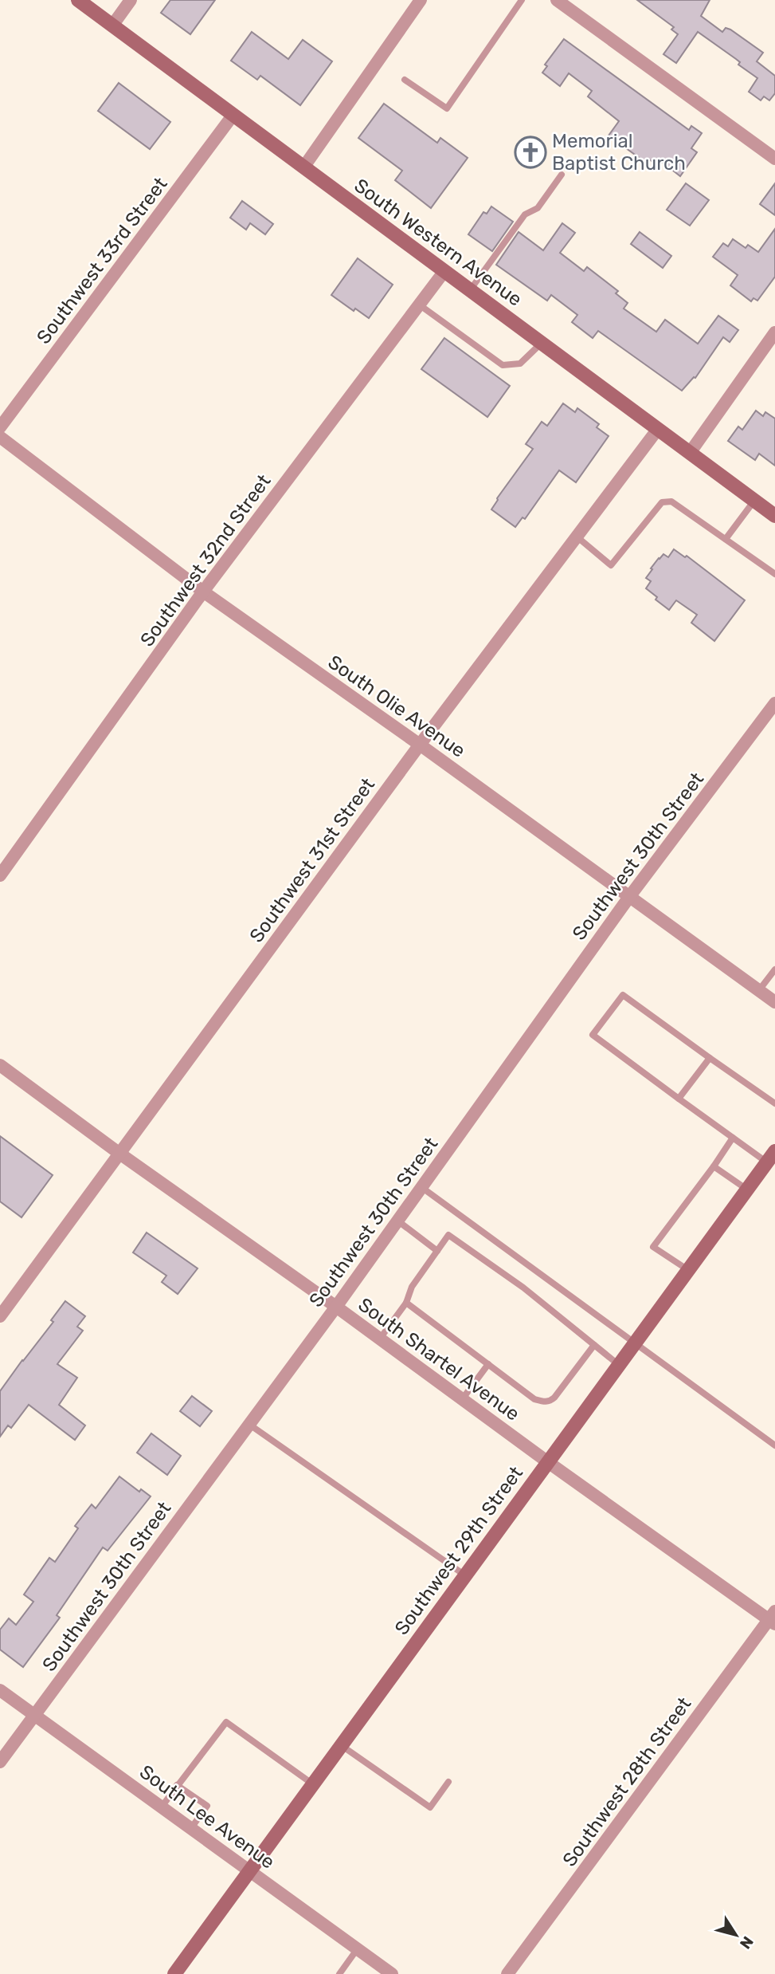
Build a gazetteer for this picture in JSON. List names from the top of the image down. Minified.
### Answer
{"streets":{"main road":["South Western Avenue","Southwest 29th Street"],"street":["Southwest 33rd Street","Southwest 32nd Street","South Olie Avenue","Southwest 30th Street","Southwest 31st Street","South Shartel Avenue","Southwest 28th Street","South Lee Avenue"]},"crossings":[["South Western Avenue","Southwest 33rd Street"],["South Western Avenue","Southwest 32nd Street"],["South Western Avenue","Southwest 31st Street"],["Southwest 32nd Street","South Olie Avenue"],["South Olie Avenue","Southwest 30th Street"],["South Olie Avenue","Southwest 31st Street"],["Southwest 30th Street","South Shartel Avenue"],["Southwest 30th Street","South Lee Avenue"],["Southwest 31st Street","South Shartel Avenue"],["South Shartel Avenue","Southwest 29th Street"],["South Shartel Avenue","Southwest 28th Street"],["Southwest 29th Street","South Lee Avenue"]],"places":{"church":["Memorial Baptist Church"]},"north":"bottom right"}
